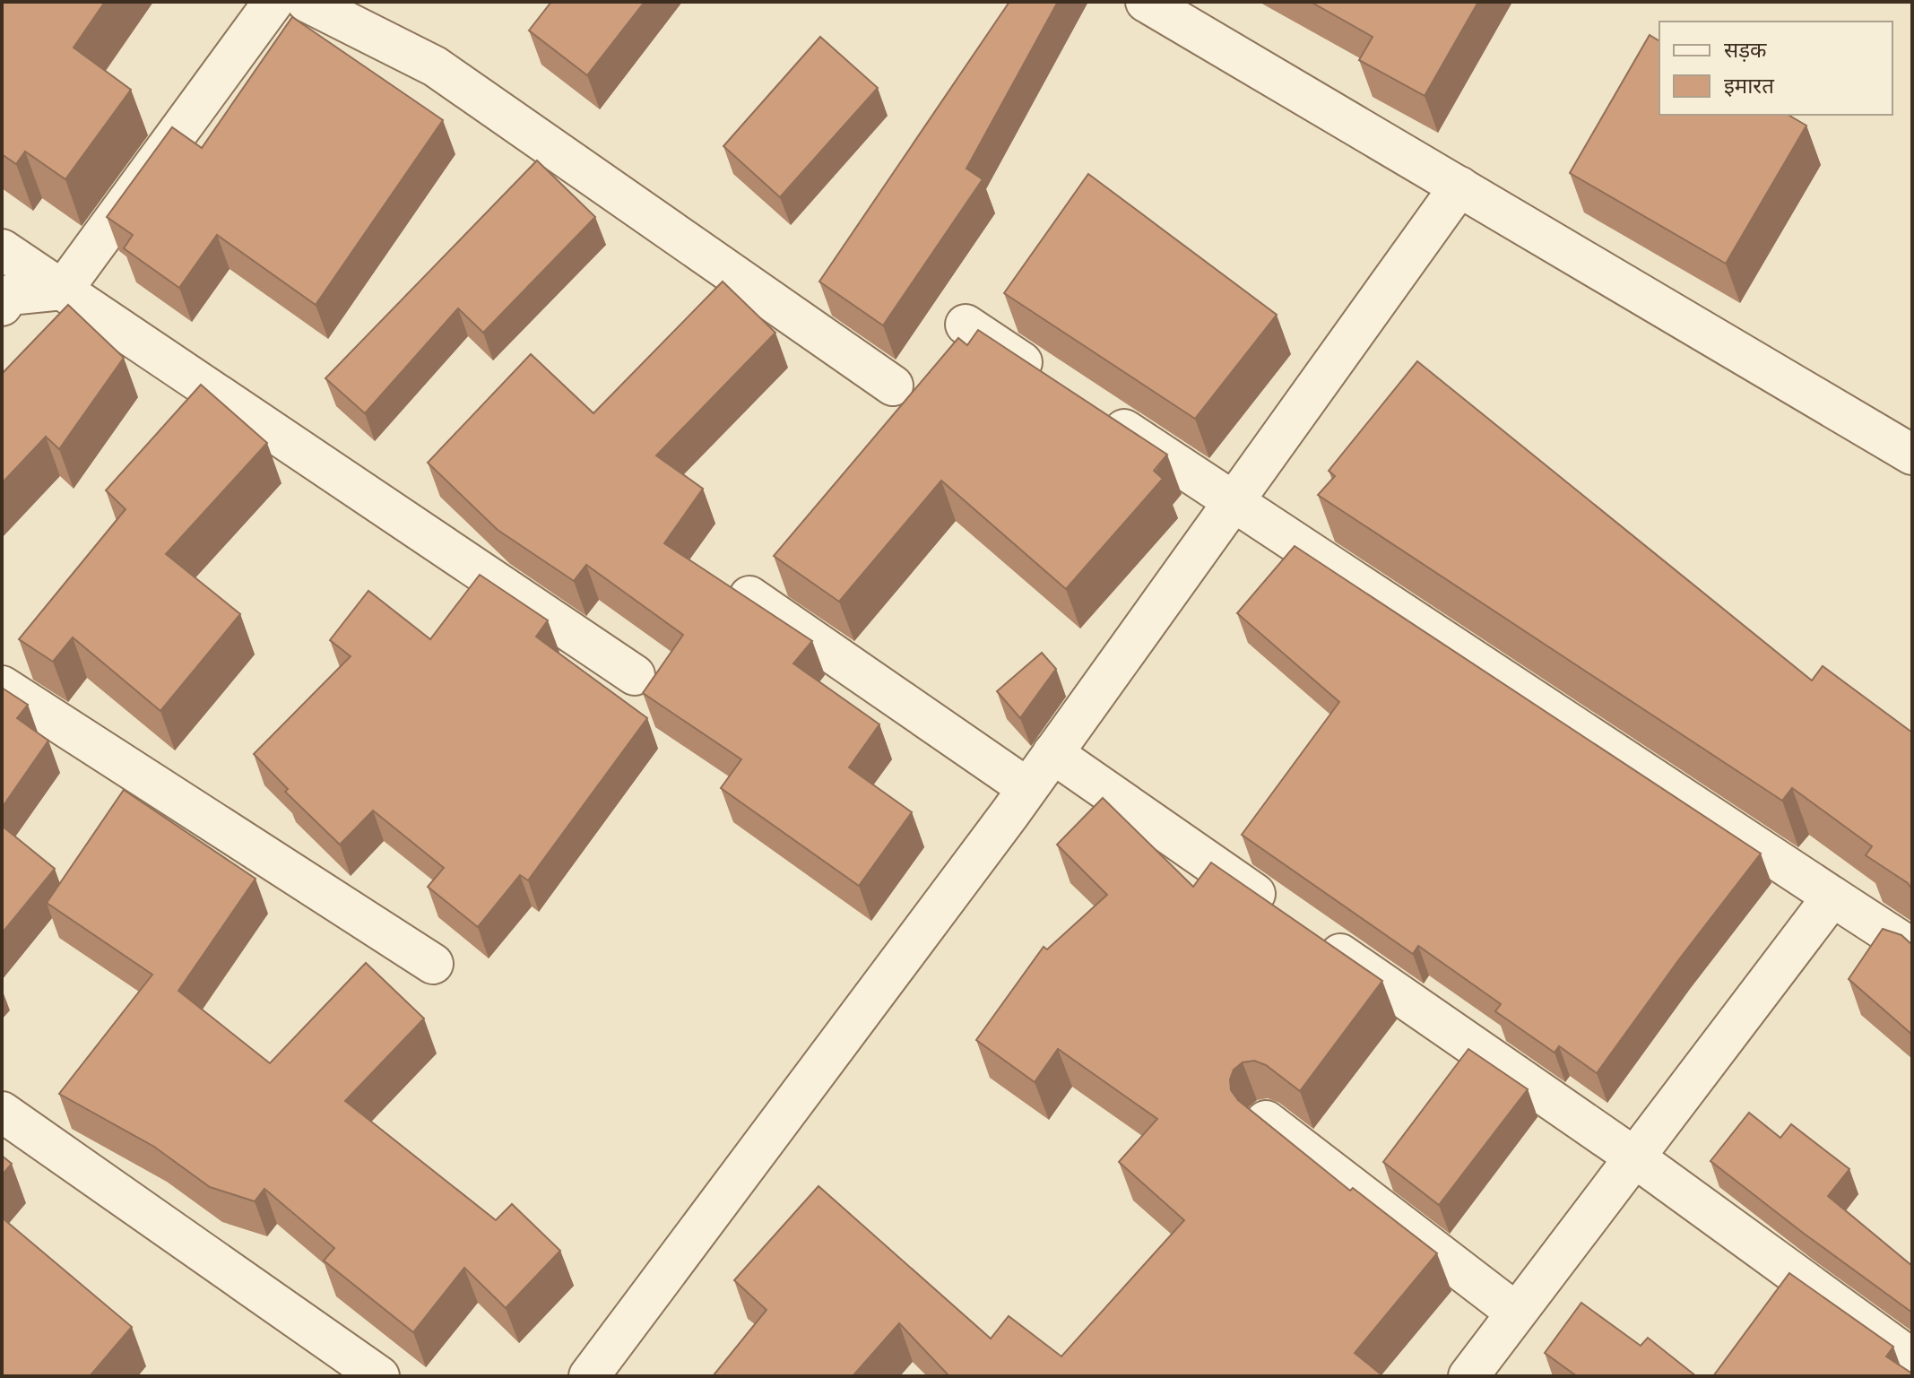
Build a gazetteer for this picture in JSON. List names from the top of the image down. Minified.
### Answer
{"legend":["सड़क","इमारत"]}
